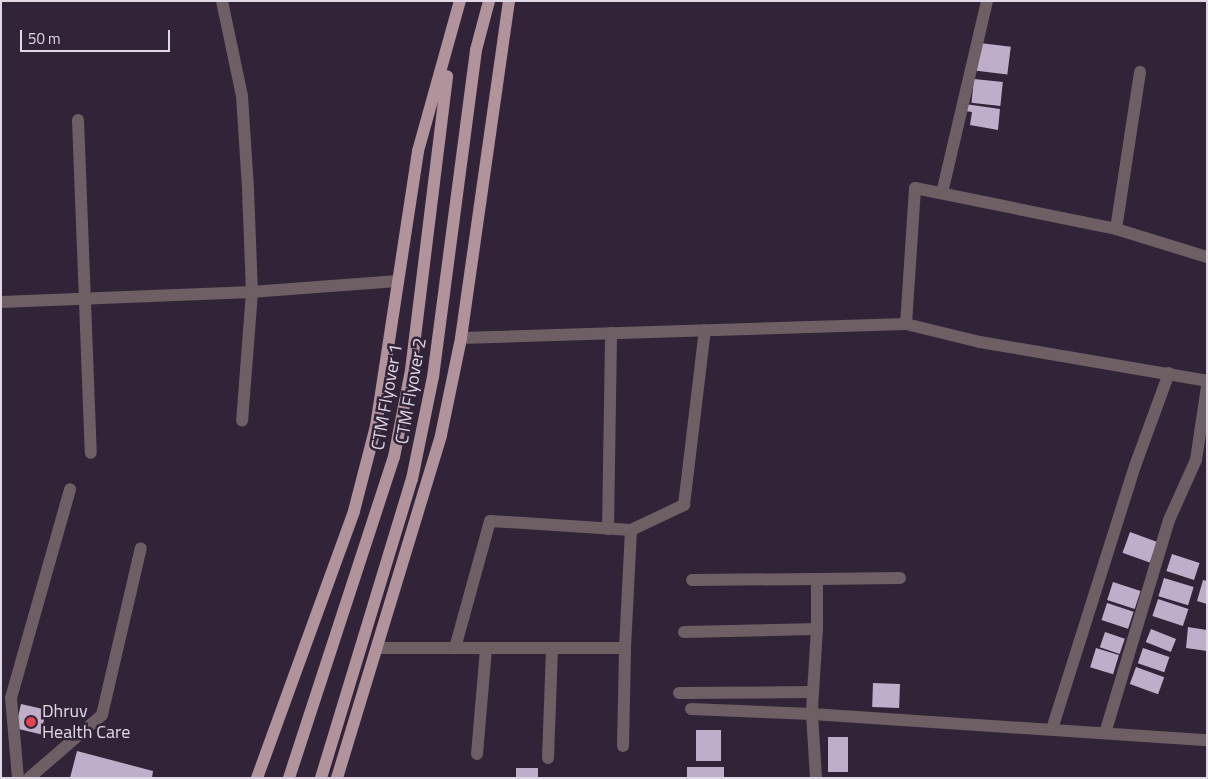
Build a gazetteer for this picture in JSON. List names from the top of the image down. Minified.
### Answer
{"streets":{"main road":["CTM Flyover 2","CTM Flyover 1"]},"places":["Dhruv Health Care"],"scale_bar":"50 m"}
